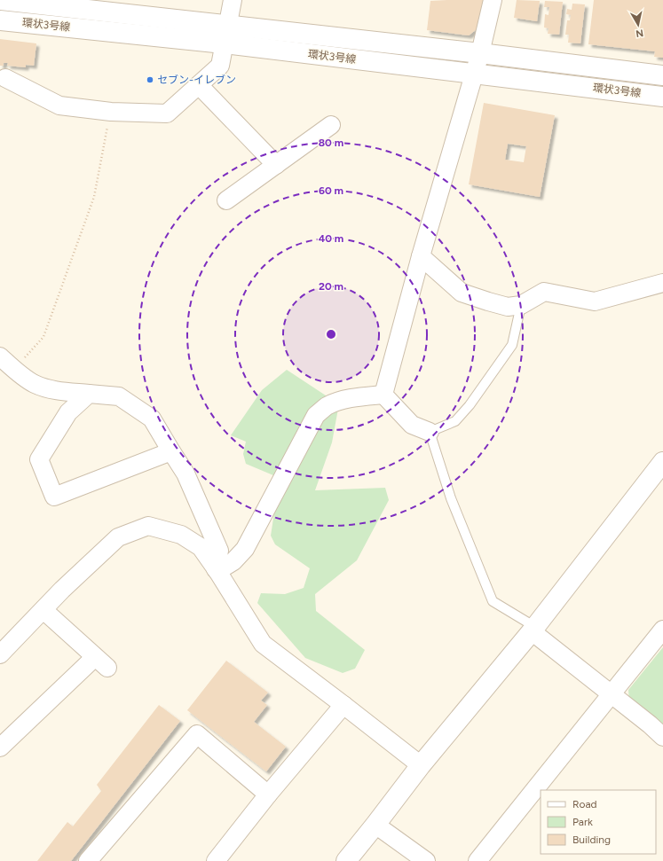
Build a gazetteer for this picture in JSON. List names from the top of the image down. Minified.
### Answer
{"streets":{"street":["環状3号線"]},"places":["セブン-イレブン"],"legend":["Road","Park","Building"],"north":"bottom","rings":["80 m","60 m","40 m","20 m"]}
